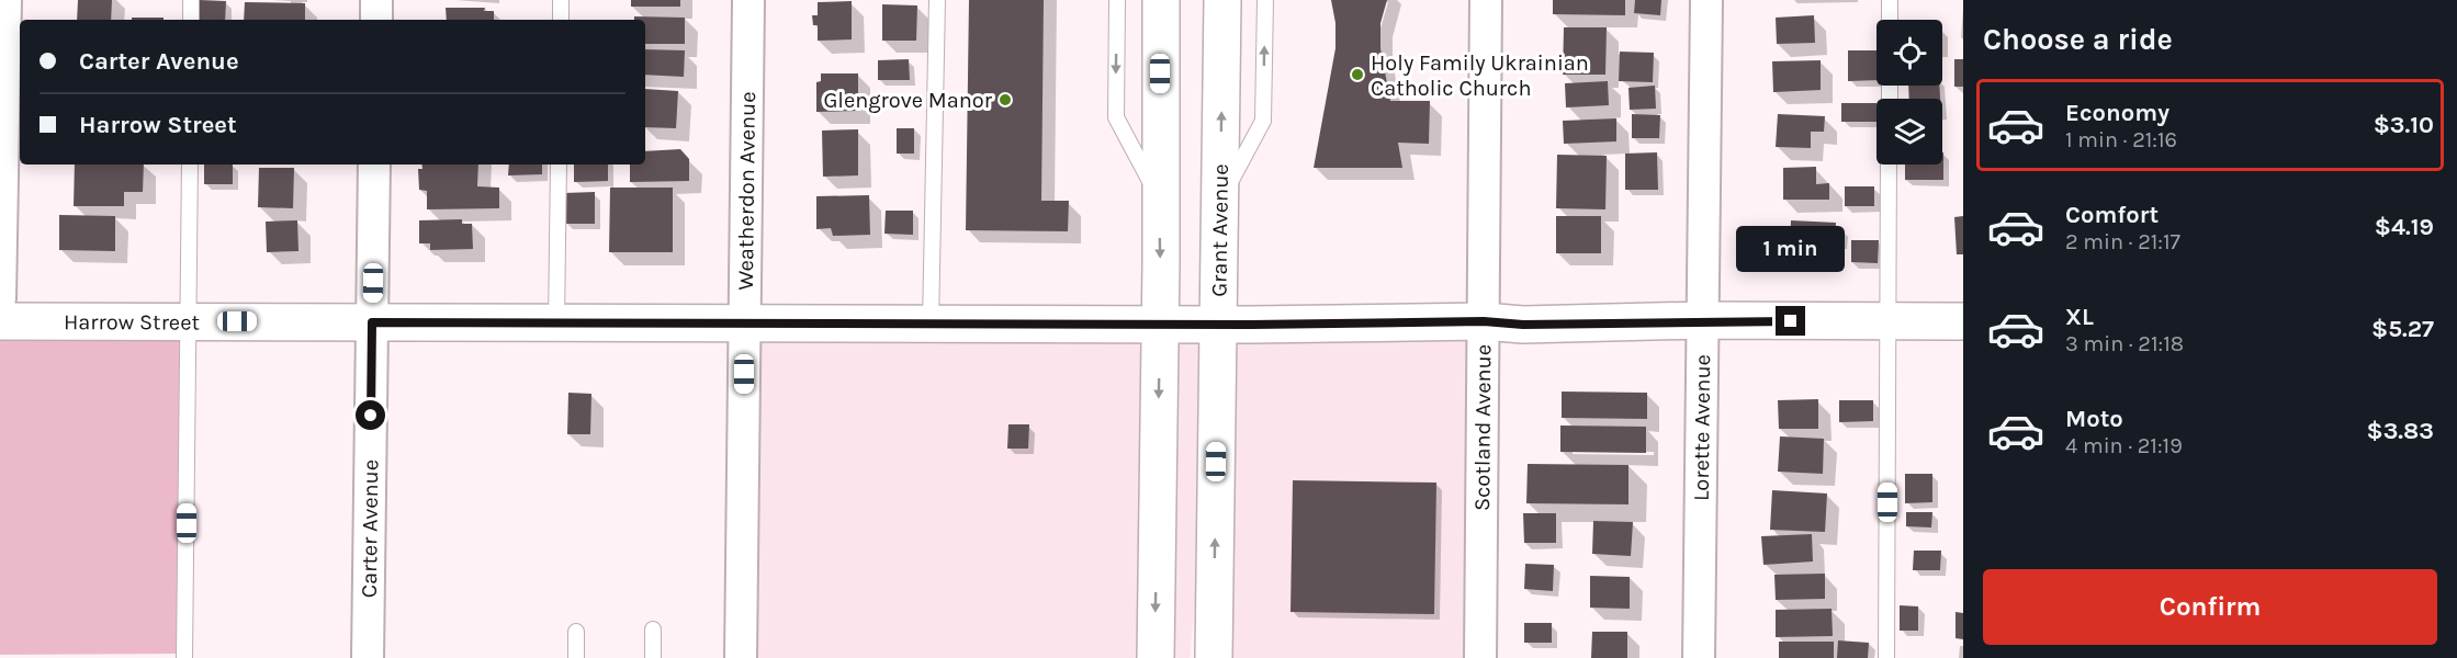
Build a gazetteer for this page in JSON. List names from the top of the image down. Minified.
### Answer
{"streets":{"street":["Weatherdon Avenue","Grant Avenue","Harrow Street","Scotland Avenue","Lorette Avenue","Carter Avenue"]},"crossings":[["Weatherdon Avenue","Harrow Street"],["Grant Avenue","Harrow Street"],["Harrow Street","Scotland Avenue"],["Harrow Street","Lorette Avenue"],["Harrow Street","Carter Avenue"]],"places":["Holy Family Ukrainian Catholic Church","Glengrove Manor"],"page":{"heading":"Choose a ride","banner":["Carter Avenue","Harrow Street"],"list":[{"name":"Economy","note":"1 min · 21:16","value":"$3.10"},{"name":"Comfort","note":"2 min · 21:17","value":"$4.19"},{"name":"XL","note":"3 min · 21:18","value":"$5.27"},{"name":"Moto","note":"4 min · 21:19","value":"$3.83"}],"bubble":"1 min","buttons":"Confirm"}}
